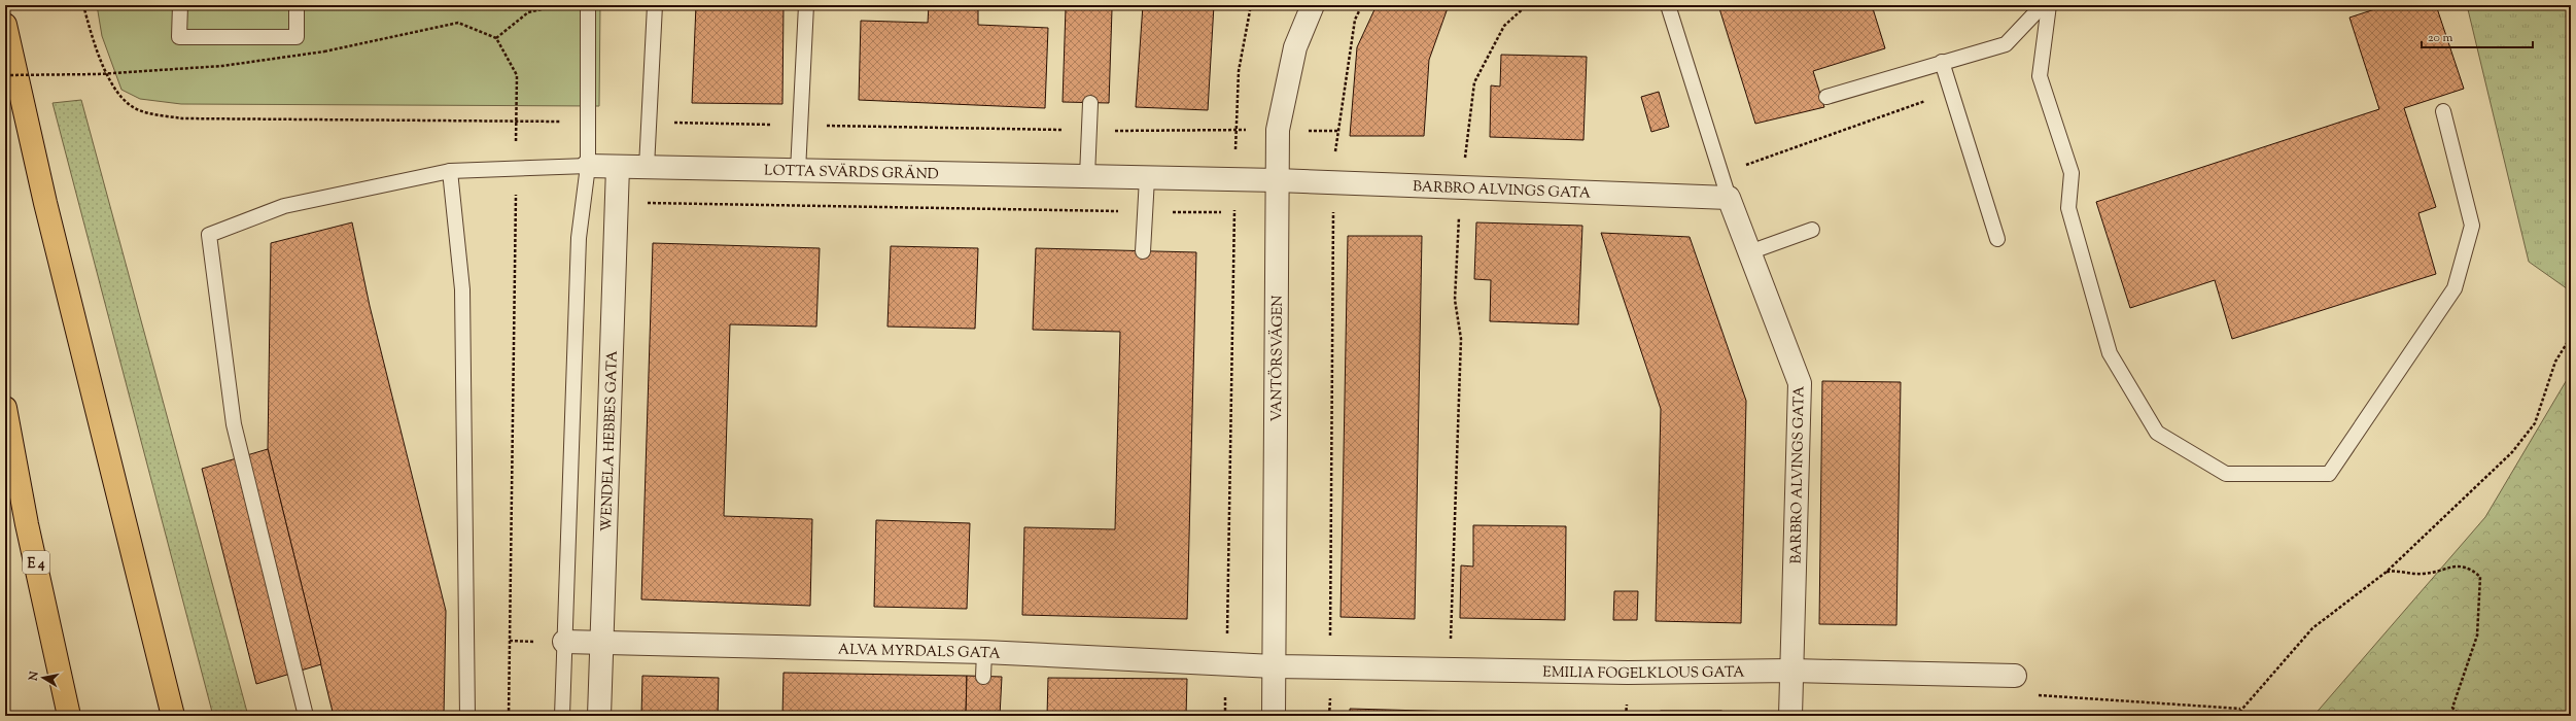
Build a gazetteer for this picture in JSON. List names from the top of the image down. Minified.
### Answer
{"streets":{"highway":["E 4"],"street":["LOTTA SVÄRDS GRÄND","BARBRO ALVINGS GATA","VANTÖRSVÄGEN","WENDELA HEBBES GATA","ALVA MYRDALS GATA","EMILIA FOGELKLOUS GATA"]},"crossings":[["LOTTA SVÄRDS GRÄND","BARBRO ALVINGS GATA"],["LOTTA SVÄRDS GRÄND","VANTÖRSVÄGEN"],["LOTTA SVÄRDS GRÄND","WENDELA HEBBES GATA"],["BARBRO ALVINGS GATA","VANTÖRSVÄGEN"],["BARBRO ALVINGS GATA","EMILIA FOGELKLOUS GATA"],["VANTÖRSVÄGEN","ALVA MYRDALS GATA"],["VANTÖRSVÄGEN","EMILIA FOGELKLOUS GATA"],["WENDELA HEBBES GATA","ALVA MYRDALS GATA"],["ALVA MYRDALS GATA","EMILIA FOGELKLOUS GATA"]],"scale_bar":"20 m","north":"left"}
